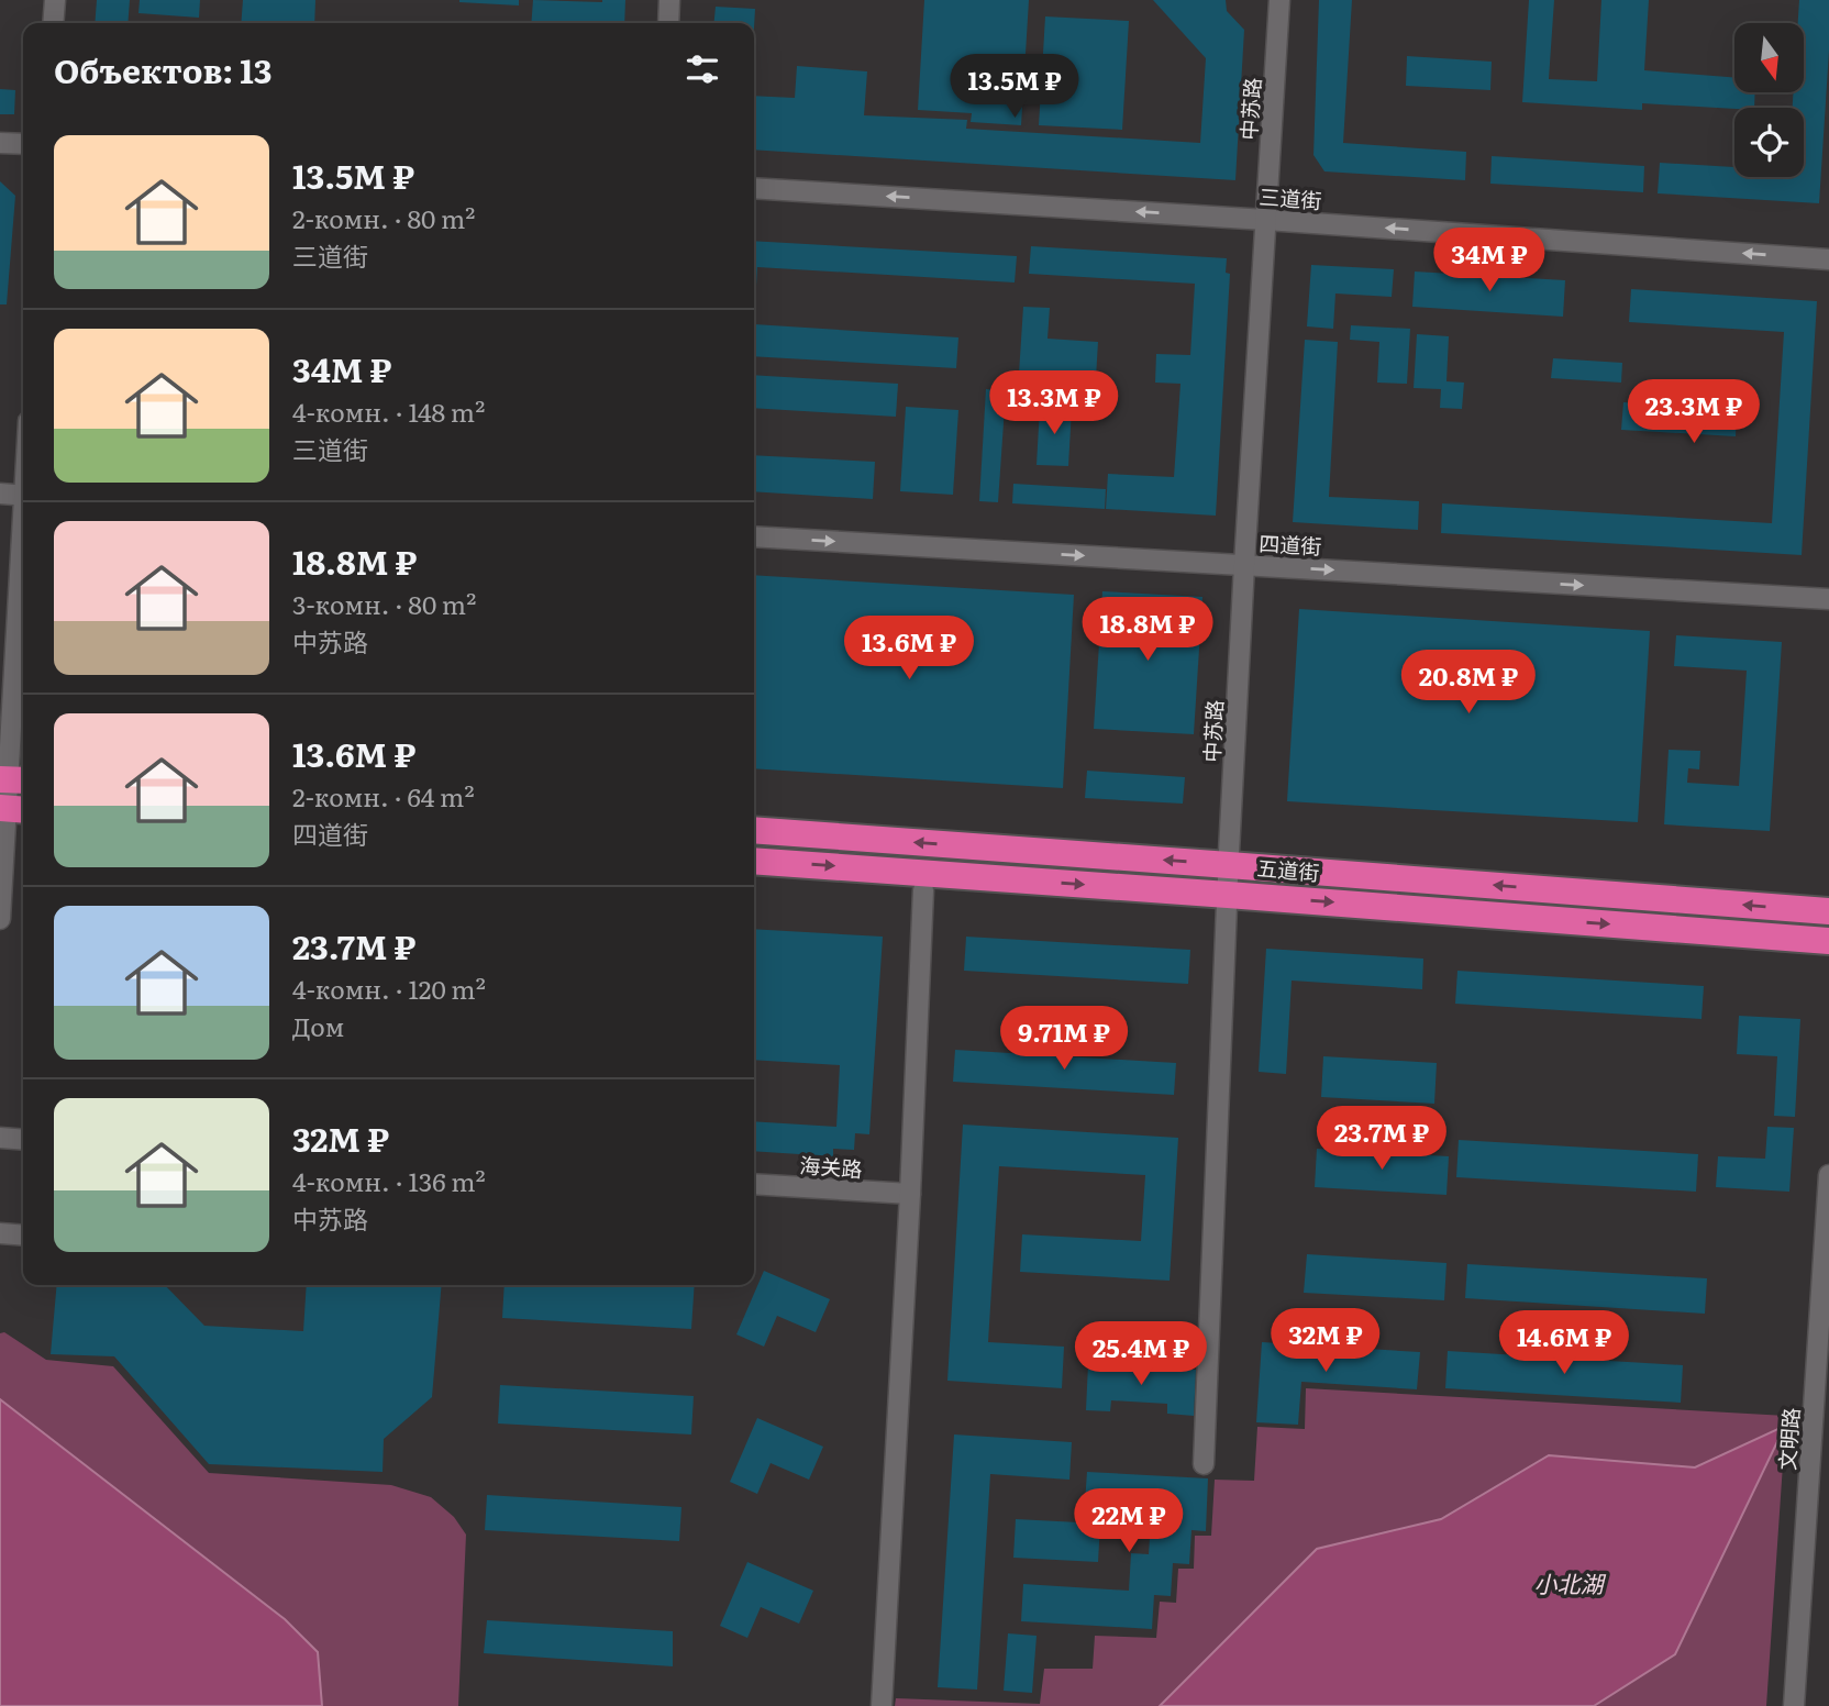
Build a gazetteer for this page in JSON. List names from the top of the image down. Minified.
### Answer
{"streets":{"highway":["五道街"],"street":["中苏路","三道街","四道街","海关路","文明路"]},"crossings":[["中苏路","三道街"],["中苏路","四道街"],["中苏路","五道街"]],"one_way":["三道街","四道街"],"water":["小北湖"],"north":"bottom","page":{"heading":"Объектов: 13","price":["13.5M ₽","34M ₽","13.3M ₽","23.3M ₽","18.8M ₽","13.6M ₽","20.8M ₽","9.71M ₽","23.7M ₽","32M ₽","14.6M ₽","25.4M ₽","22M ₽"],"list":[{"name":"13.5M ₽","note":"2-комн. · 80 m² · 三道街"},{"name":"34M ₽","note":"4-комн. · 148 m² · 三道街"},{"name":"18.8M ₽","note":"3-комн. · 80 m² · 中苏路"},{"name":"13.6M ₽","note":"2-комн. · 64 m² · 四道街"},{"name":"23.7M ₽","note":"4-комн. · 120 m² · Дом"},{"name":"32M ₽","note":"4-комн. · 136 m² · 中苏路"}]}}
